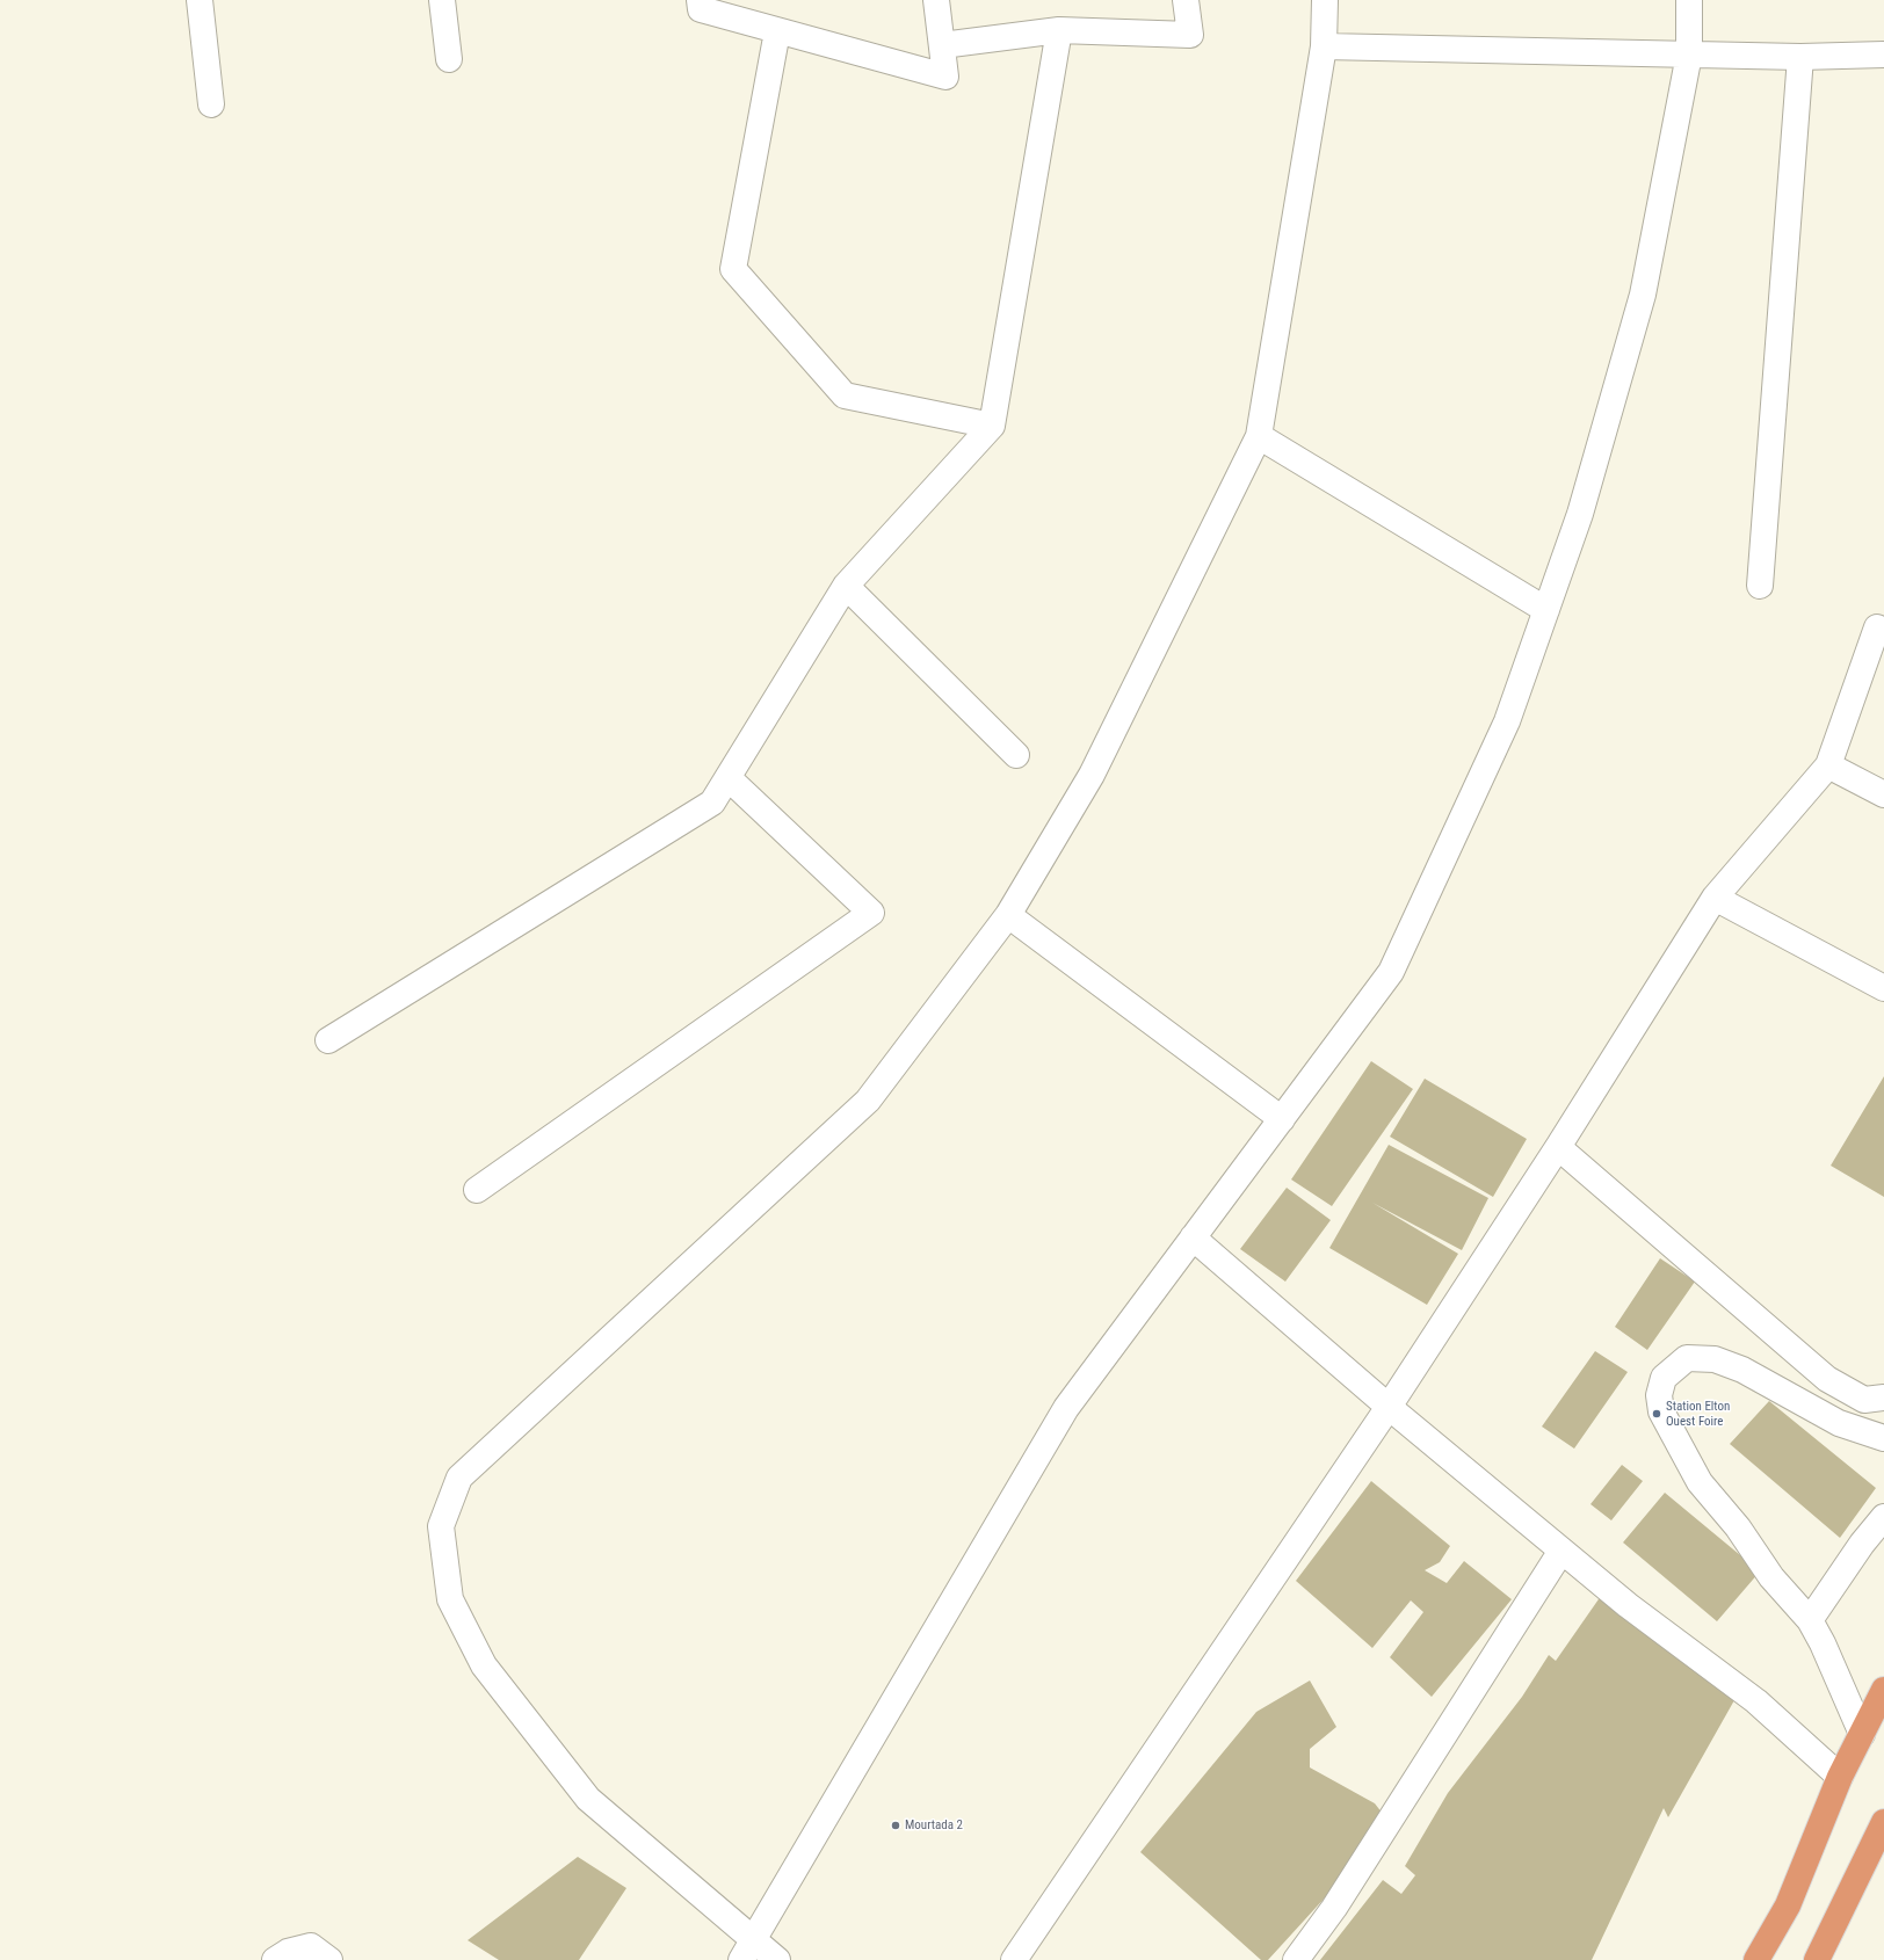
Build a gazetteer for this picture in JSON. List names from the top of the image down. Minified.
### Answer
{"places":["Station Elton Ouest Foire","Mourtada 2"]}
